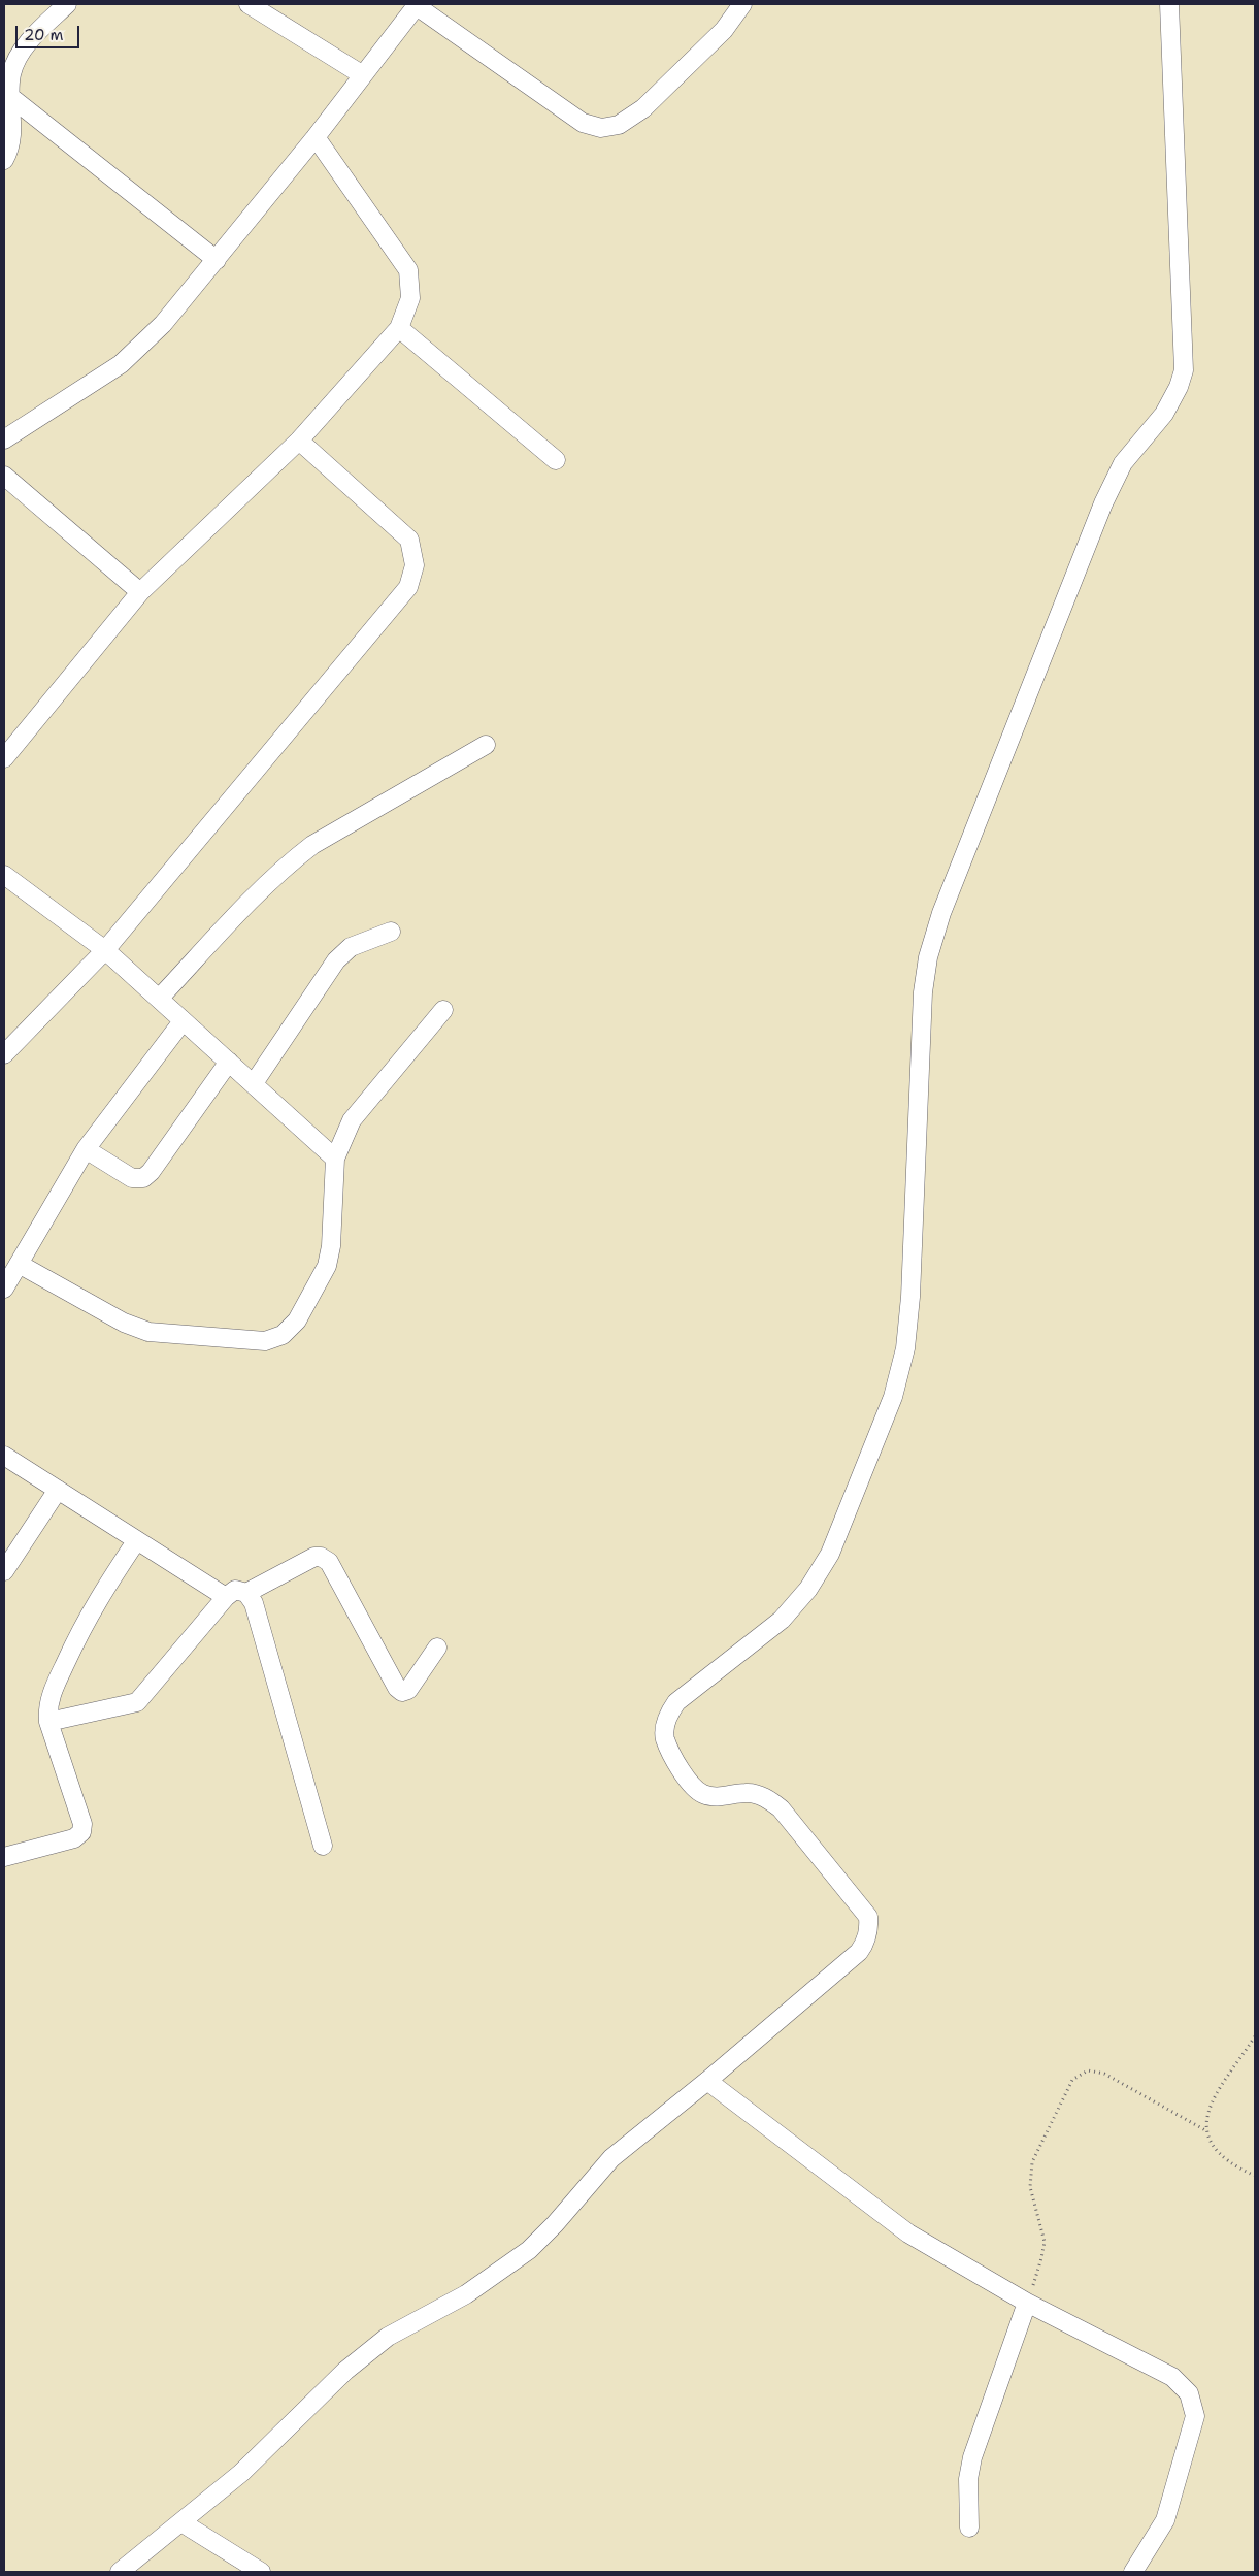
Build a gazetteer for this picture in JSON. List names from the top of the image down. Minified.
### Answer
{"scale_bar":"20 m"}
